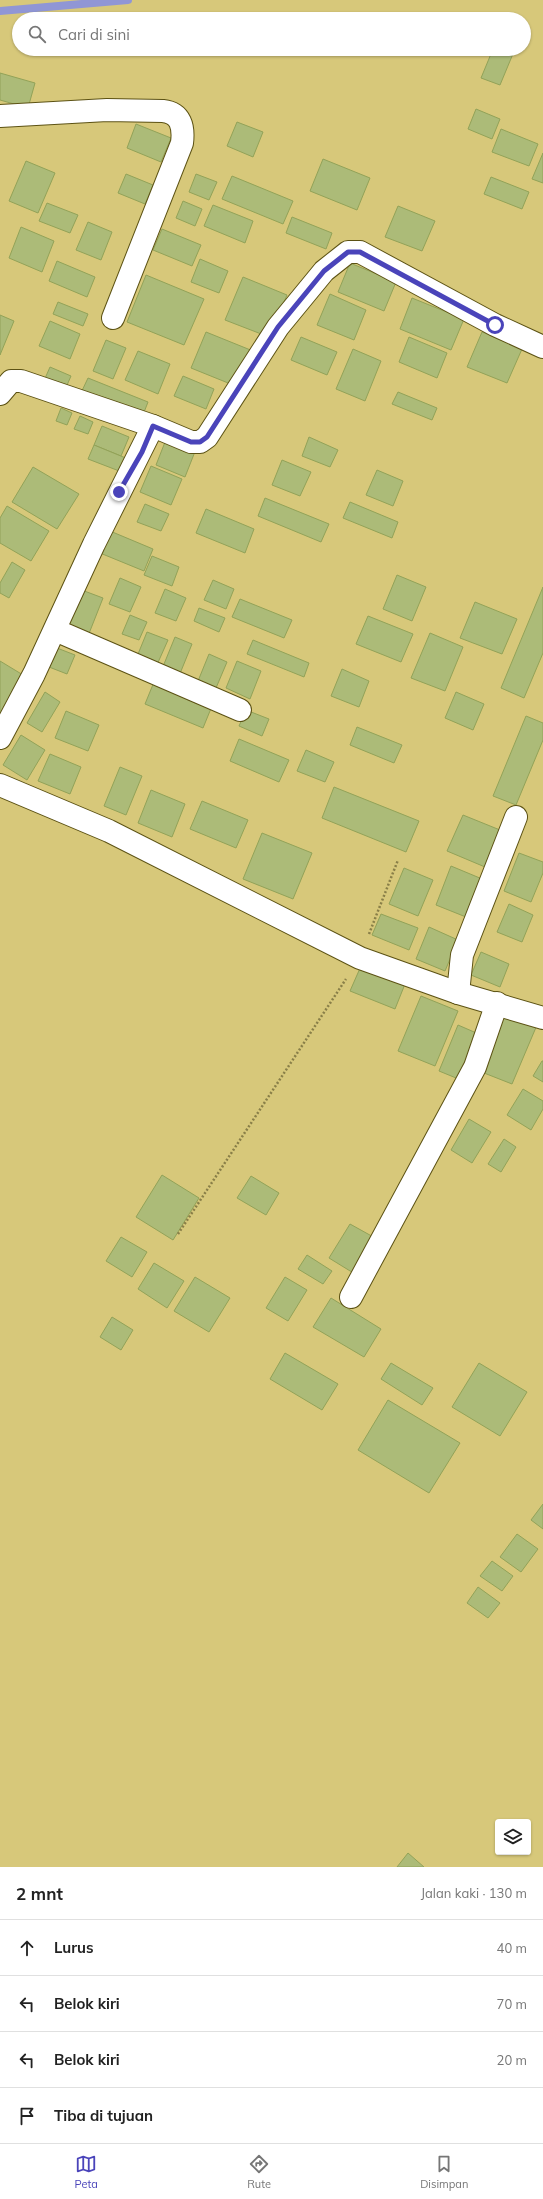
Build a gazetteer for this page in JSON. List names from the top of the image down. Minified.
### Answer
{"page":{"search":"Cari di sini","heading":["2 mnt","Jalan kaki · 130 m"],"list":[["Lurus","40 m"],["Belok kiri","70 m"],["Belok kiri","20 m"],"Tiba di tujuan"],"nav":["Peta","Rute","Disimpan"]}}
